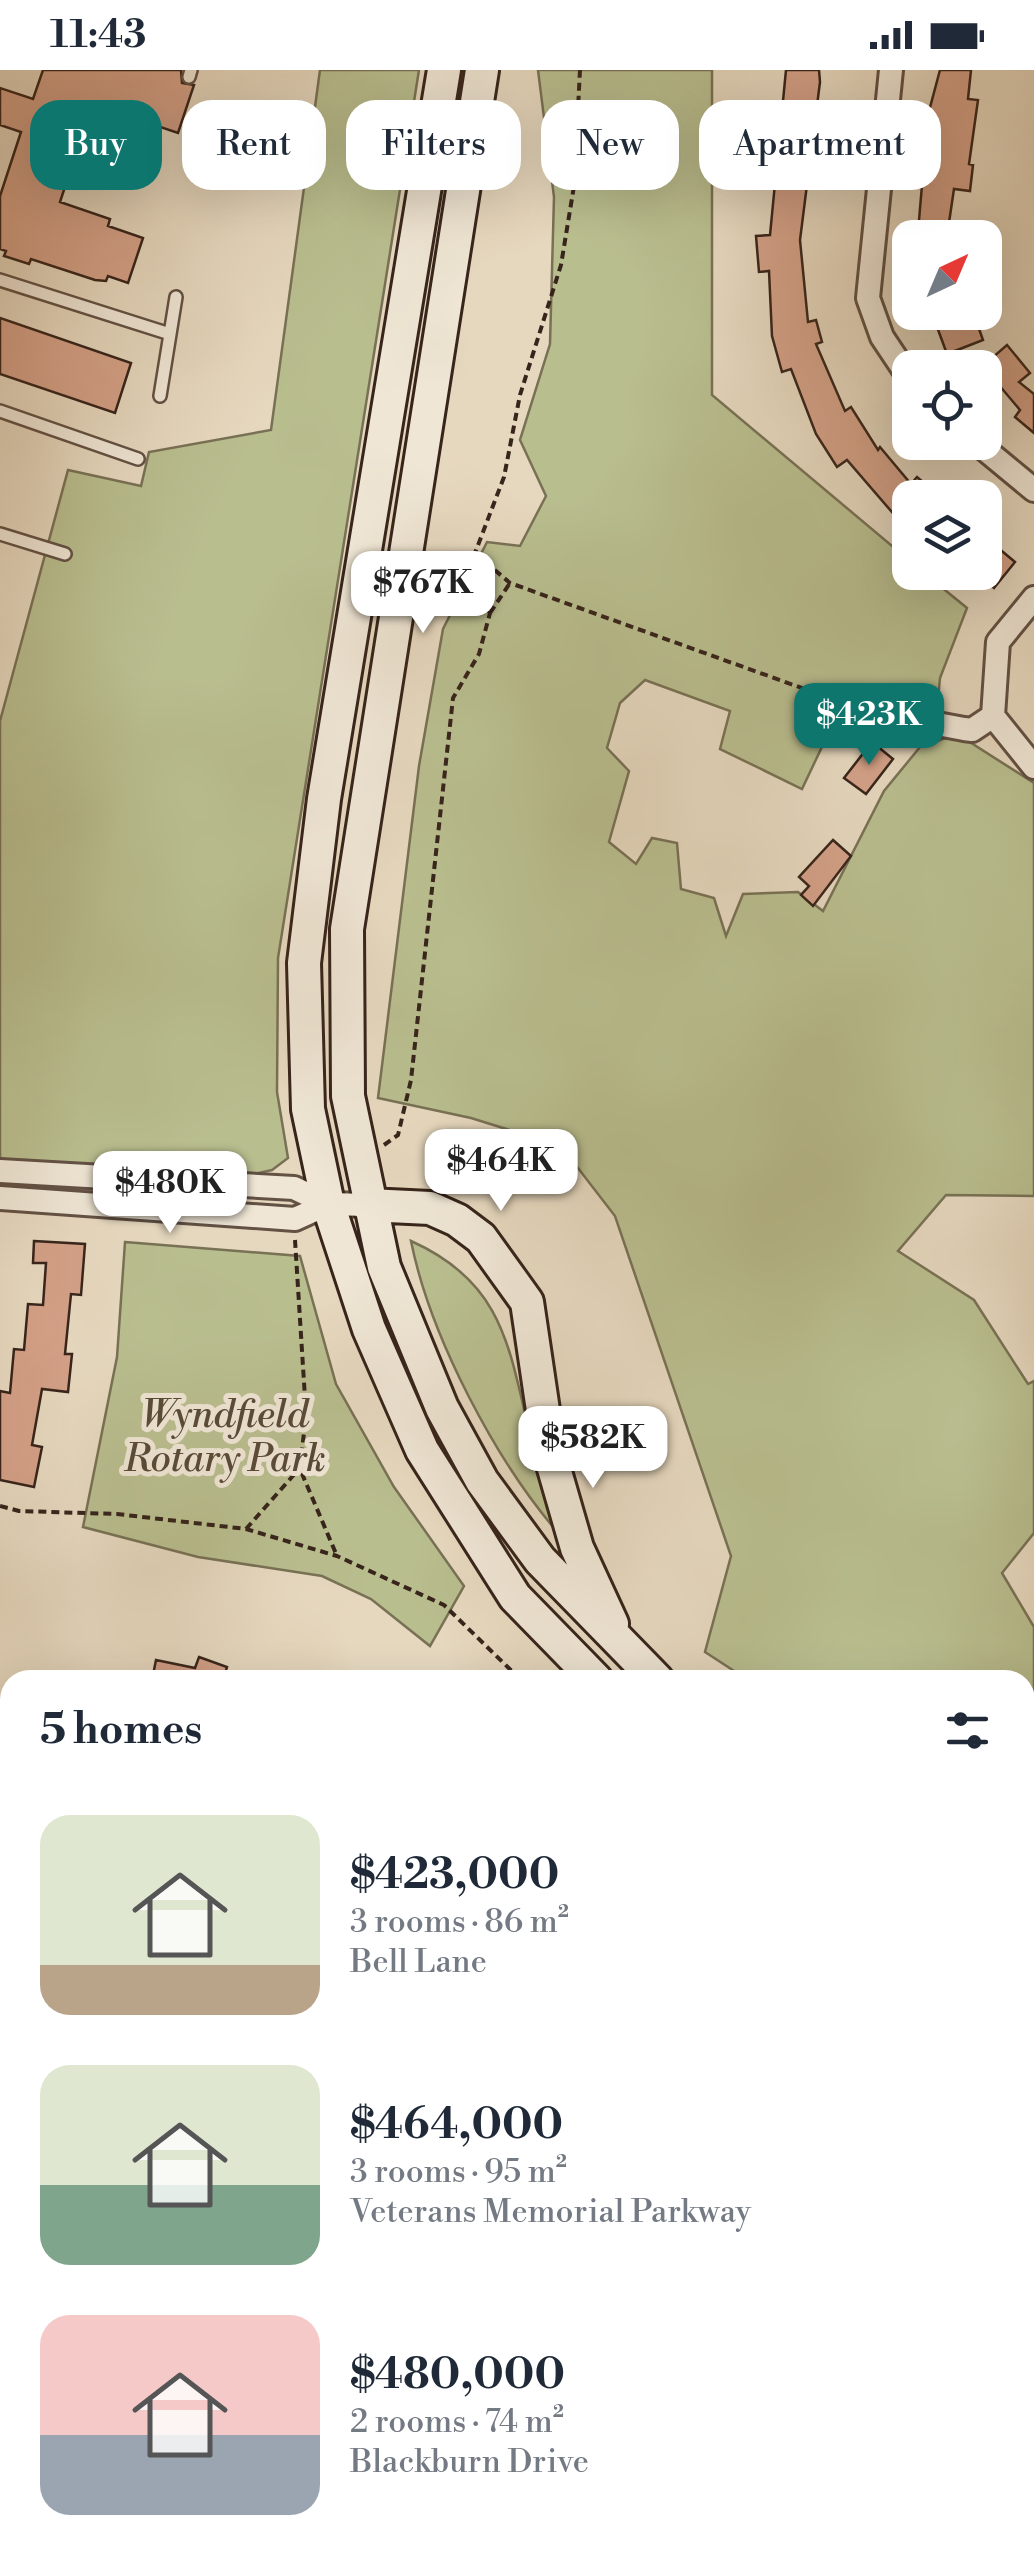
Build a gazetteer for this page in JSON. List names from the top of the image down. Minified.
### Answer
{"parks":["Wyndfield Rotary Park"],"north":"top right","page":{"status":"11:43","chip":["Buy","Rent","Filters","New","Apartment"],"price":["$767K","$423K","$464K","$480K","$582K"],"heading":"5 homes","list":[{"name":"$423,000","note":"3 rooms · 86 m² · Bell Lane"},{"name":"$464,000","note":"3 rooms · 95 m² · Veterans Memorial Parkway"},{"name":"$480,000","note":"2 rooms · 74 m² · Blackburn Drive"}]}}
